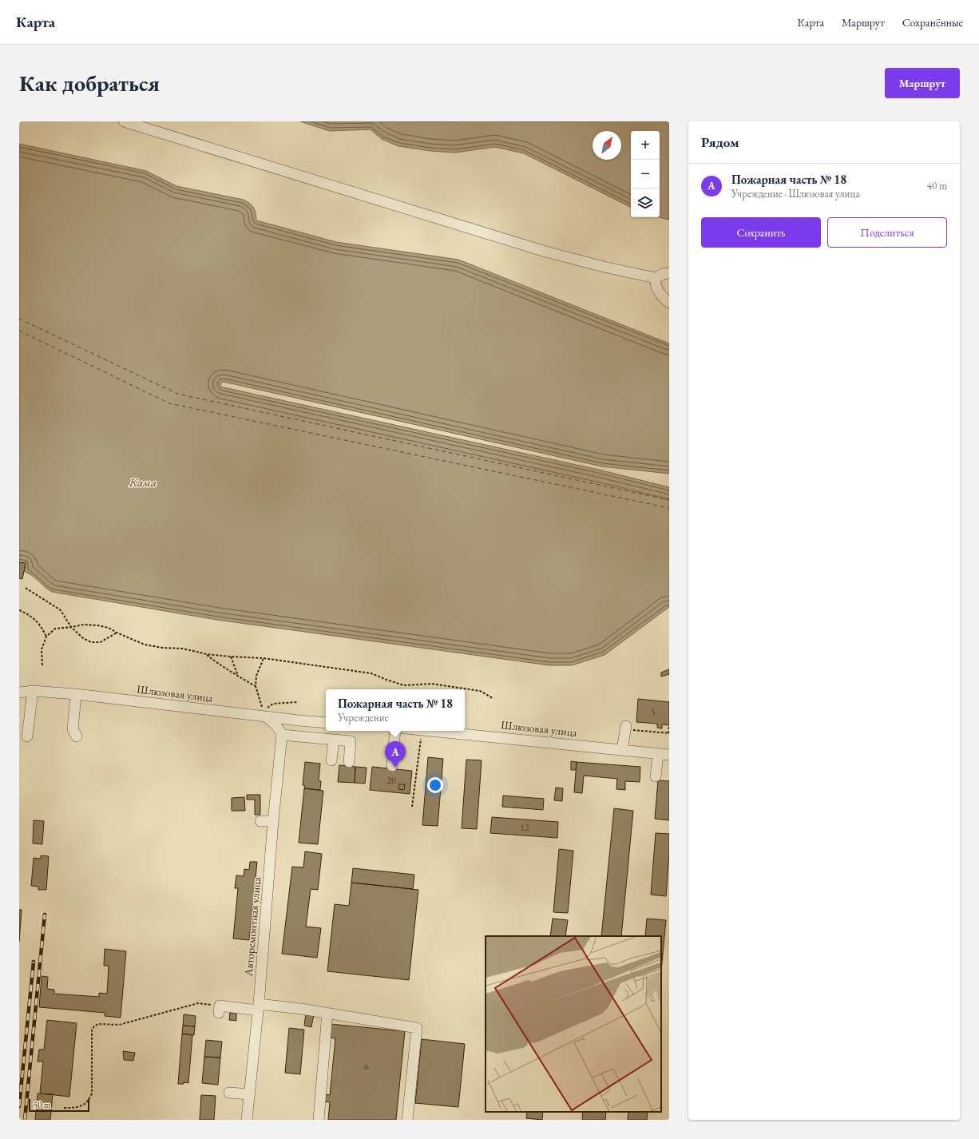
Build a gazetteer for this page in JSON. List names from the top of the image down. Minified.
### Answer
{"streets":{"street":["Шлюзовая улица","Авторемонтная улица"]},"water":["Кама"],"house_numbers":["5","20","12","6"],"scale_bar":"50 m","north":"top right","page":{"header":"Карта","nav":["Карта","Маршрут","Сохранённые"],"buttons":["Маршрут",["Сохранить","Поделиться"]],"title":"Как добраться","heading":"Рядом","map_buttons":["+","−"],"list":[{"mark":"A","name":"Пожарная часть № 18","note":"Учреждение · Шлюзовая улица","value":"40 m"}],"popup":["Пожарная часть № 18","Учреждение"],"pins":"A","scale":"50 m"}}
